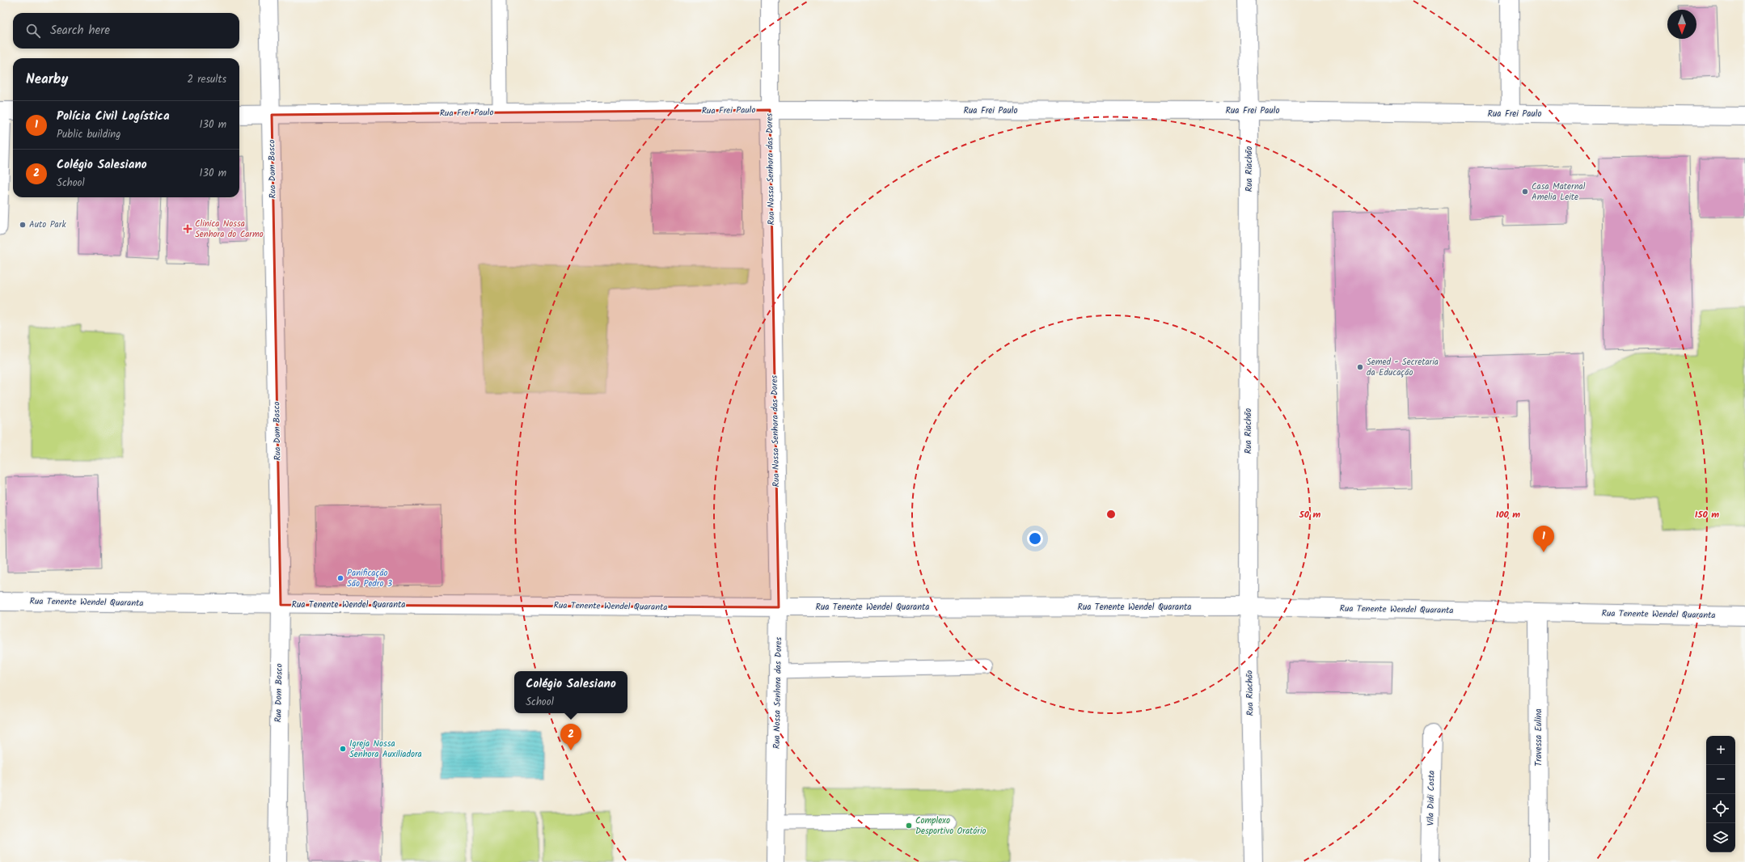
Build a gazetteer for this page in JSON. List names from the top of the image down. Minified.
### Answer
{"streets":{"street":["Rua Frei Paulo","Rua Dom Bosco","Rua Nossa Senhora das Dores","Rua Riachão","Rua Tenente Wendel Quaranta","Travessa Eulina","Vila Didi Costa"]},"crossings":[["Rua Frei Paulo","Rua Dom Bosco"],["Rua Frei Paulo","Rua Nossa Senhora das Dores"],["Rua Frei Paulo","Rua Riachão"],["Rua Dom Bosco","Rua Tenente Wendel Quaranta"],["Rua Nossa Senhora das Dores","Rua Tenente Wendel Quaranta"],["Rua Riachão","Rua Tenente Wendel Quaranta"],["Rua Tenente Wendel Quaranta","Travessa Eulina"]],"places":{"other":["Casa Maternal Amelia Leite","Auto Park","Semed - Secretaria da Educação","Panificação São Pedro 3","Igreja Nossa Senhora Auxiliadora","Complexo Desportivo Oratório"],"health":["Clinica Nossa Senhora do Carmo"]},"north":"bottom","page":{"search":"Search here","heading":["Nearby","2 results"],"list":[{"mark":"1","name":"Polícia Civil Logística","note":"Public building","value":"130 m"},{"mark":"2","name":"Colégio Salesiano","note":"School","value":"130 m"}],"pins":["1","2"],"popup":["Colégio Salesiano","School"],"map_buttons":["+","−"]},"rings":["50 m","100 m","150 m"]}
